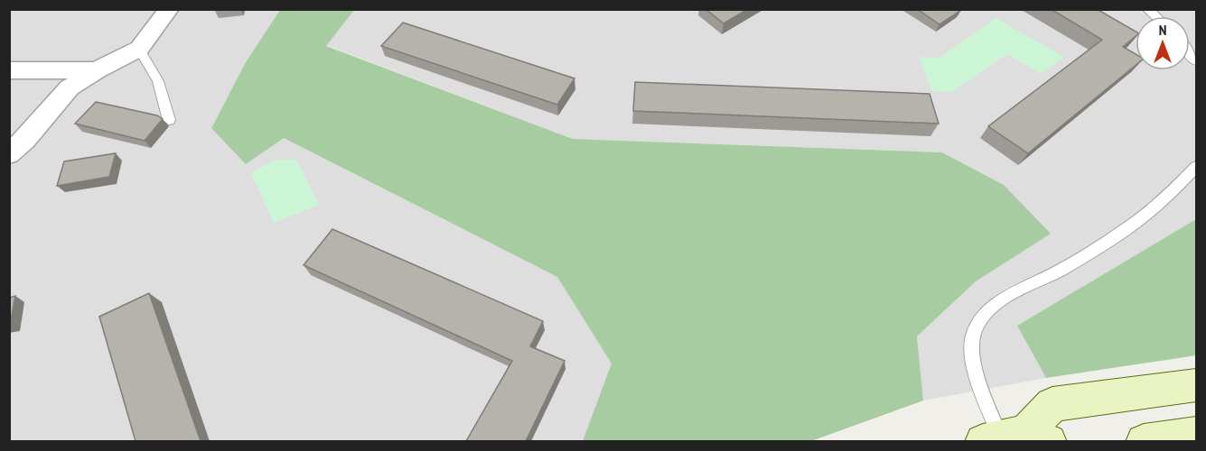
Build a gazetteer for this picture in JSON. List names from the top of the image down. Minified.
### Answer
{"north":"top"}
